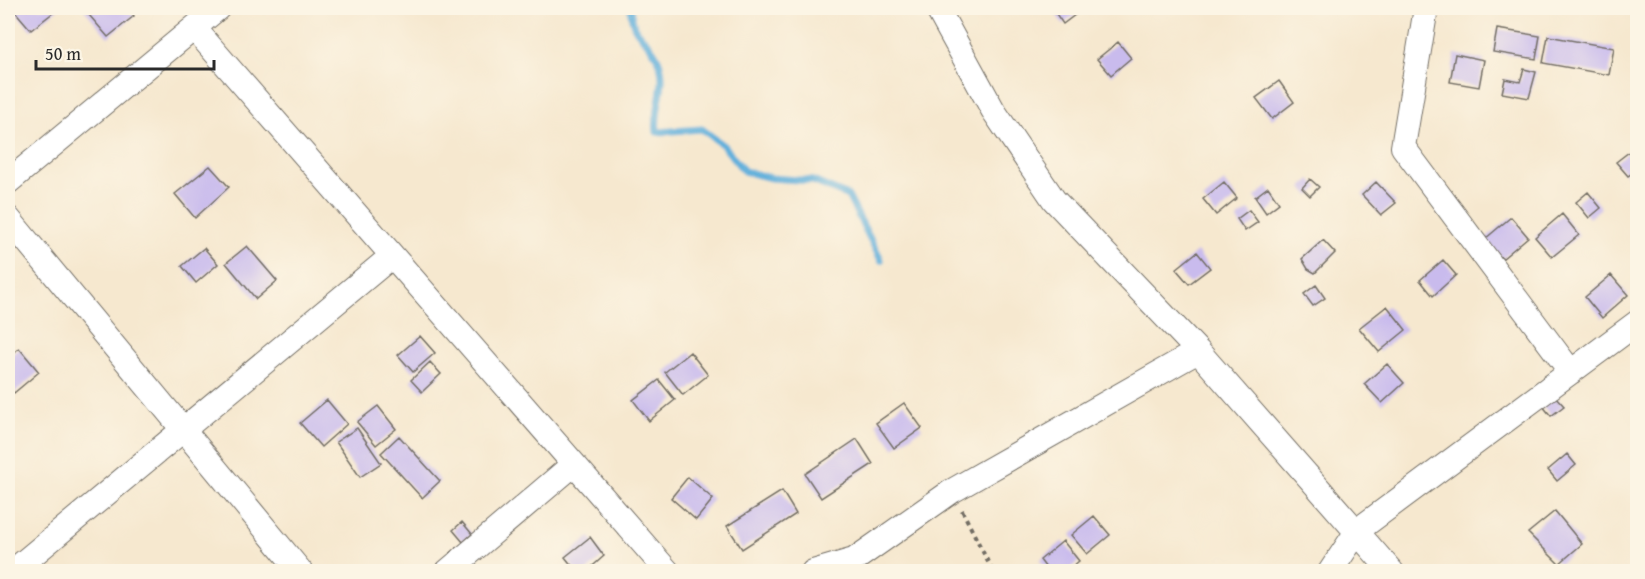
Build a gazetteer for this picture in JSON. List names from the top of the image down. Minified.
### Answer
{"scale_bar":"50 m"}
